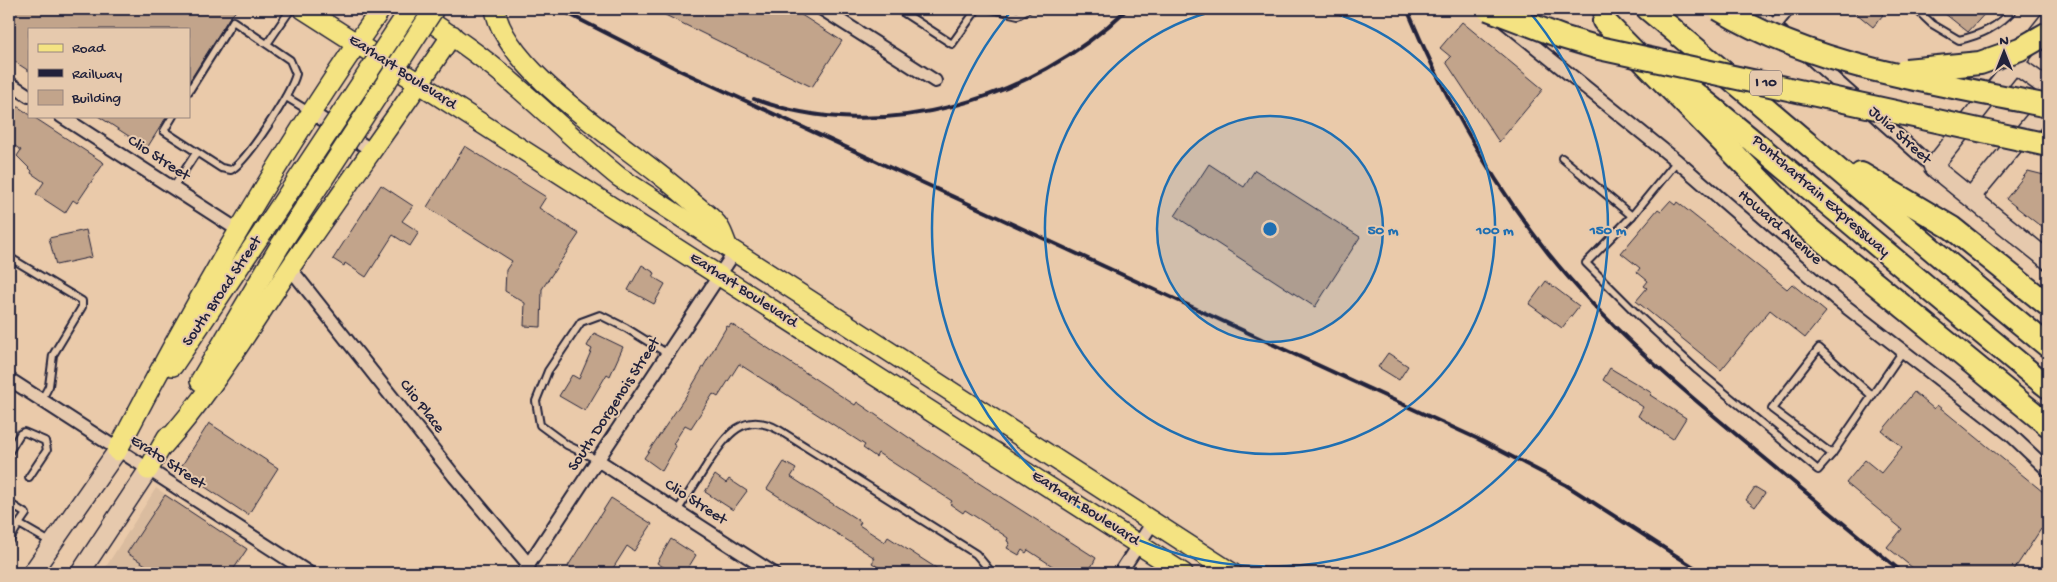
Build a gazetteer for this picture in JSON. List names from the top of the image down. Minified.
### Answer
{"streets":{"highway":["I 10","Pontchartrain Expressway"],"main road":["Earhart Boulevard","South Broad Street"],"street":["Julia Street","Clio Street","Howard Avenue","South Dorgenois Street","Clio Place","Erato Street"]},"crossings":[["Earhart Boulevard","South Broad Street"],["Earhart Boulevard","South Dorgenois Street"],["I 10","Howard Avenue"],["Clio Street","South Dorgenois Street"],["South Broad Street","Erato Street"],["South Dorgenois Street","Clio Place"]],"legend":["Road","Railway","Building"],"north":"top","rings":["50 m","100 m","150 m"]}
